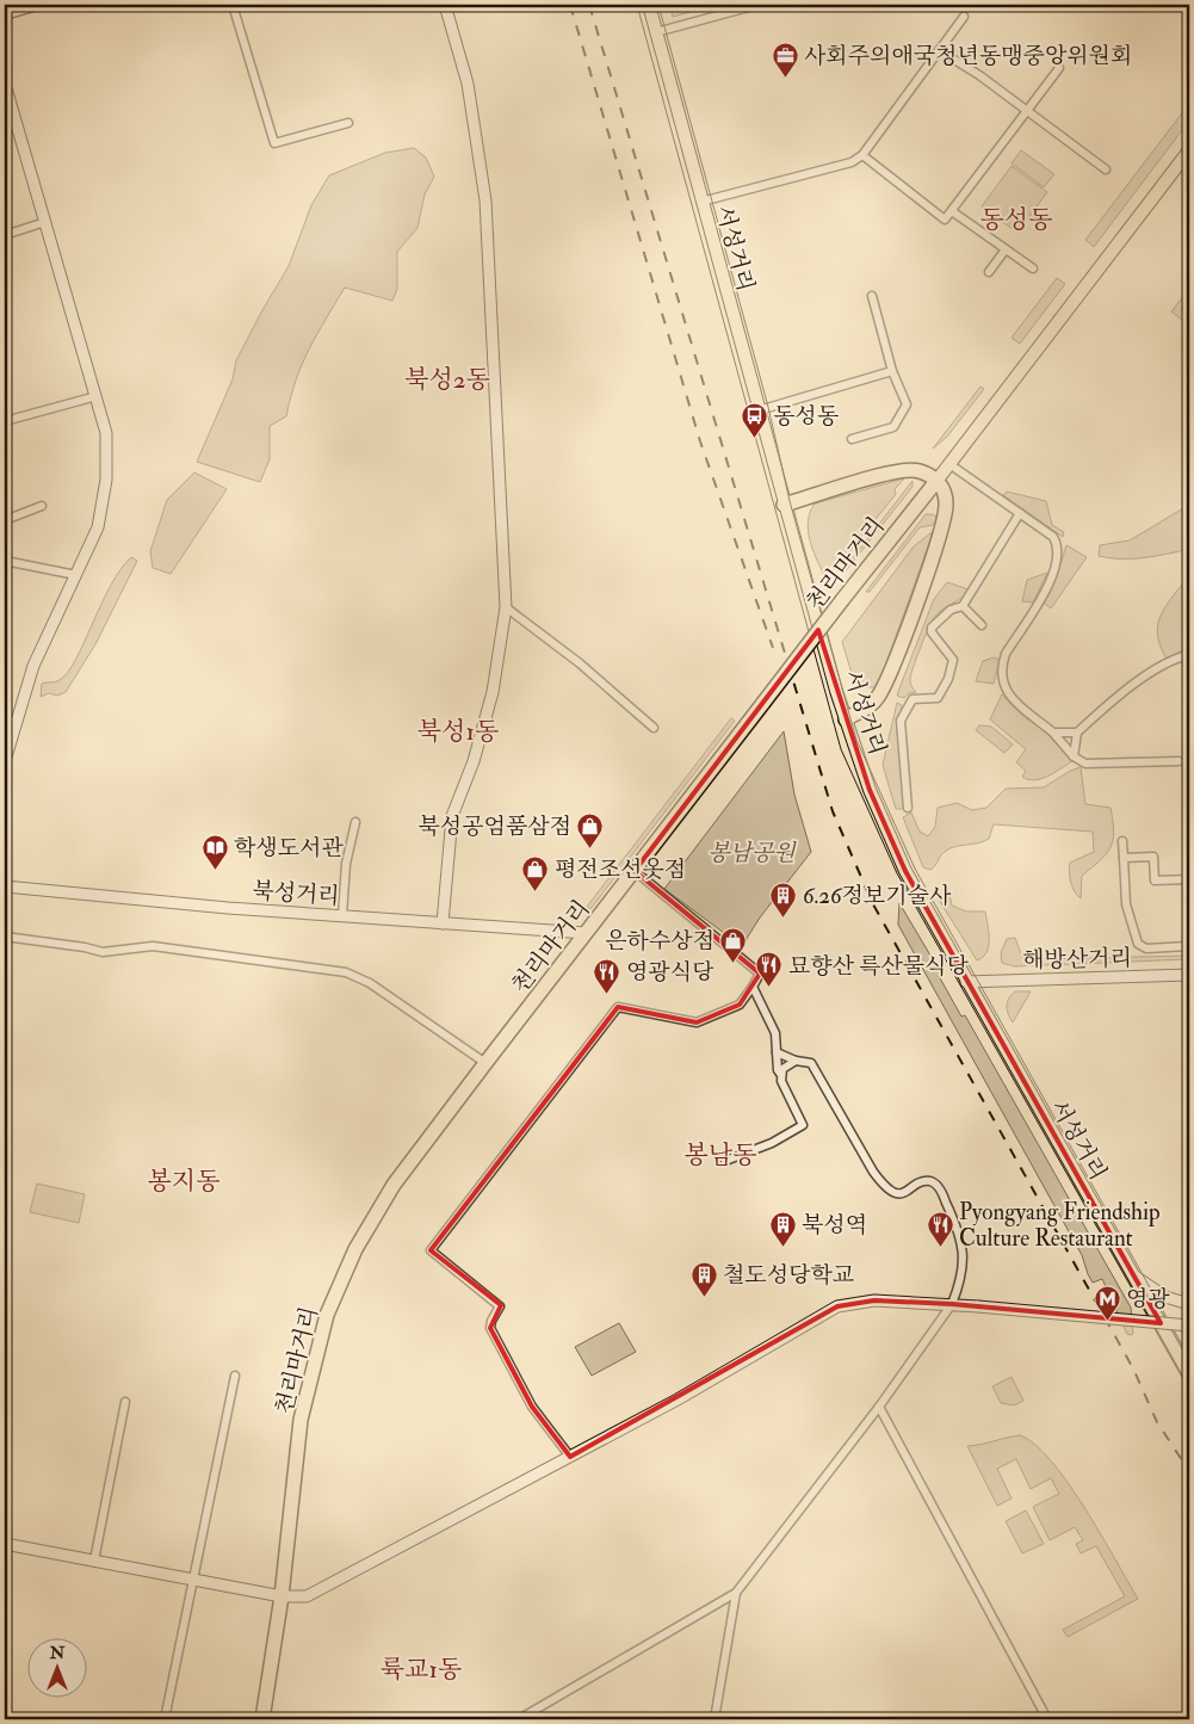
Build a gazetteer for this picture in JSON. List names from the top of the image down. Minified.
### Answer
{"streets":{"highway":["천리마거리"],"main road":["서성거리"],"street":["북성거리","해방산거리"]},"crossings":[["서성거리","해방산거리"],["천리마거리","북성거리"]],"districts":["동성동","북성2동","북성1동","봉남동","봉지동","륙교1동"],"parks":["봉남공원"],"places":{"office":["사회주의애국청년동맹중앙위원회"],"bus stop":["동성동"],"shop":["북성공엄품삼점","평전조선옷점","은하수상점"],"library":["학생도서관"],"building":["6.26정보기술사","북성역","철도성당학교"],"restaurant":["묘향산 륵산물식당","영광식당","Pyongyang Friendship Culture Restaurant"],"metro station":["영광"]},"north":"top"}
